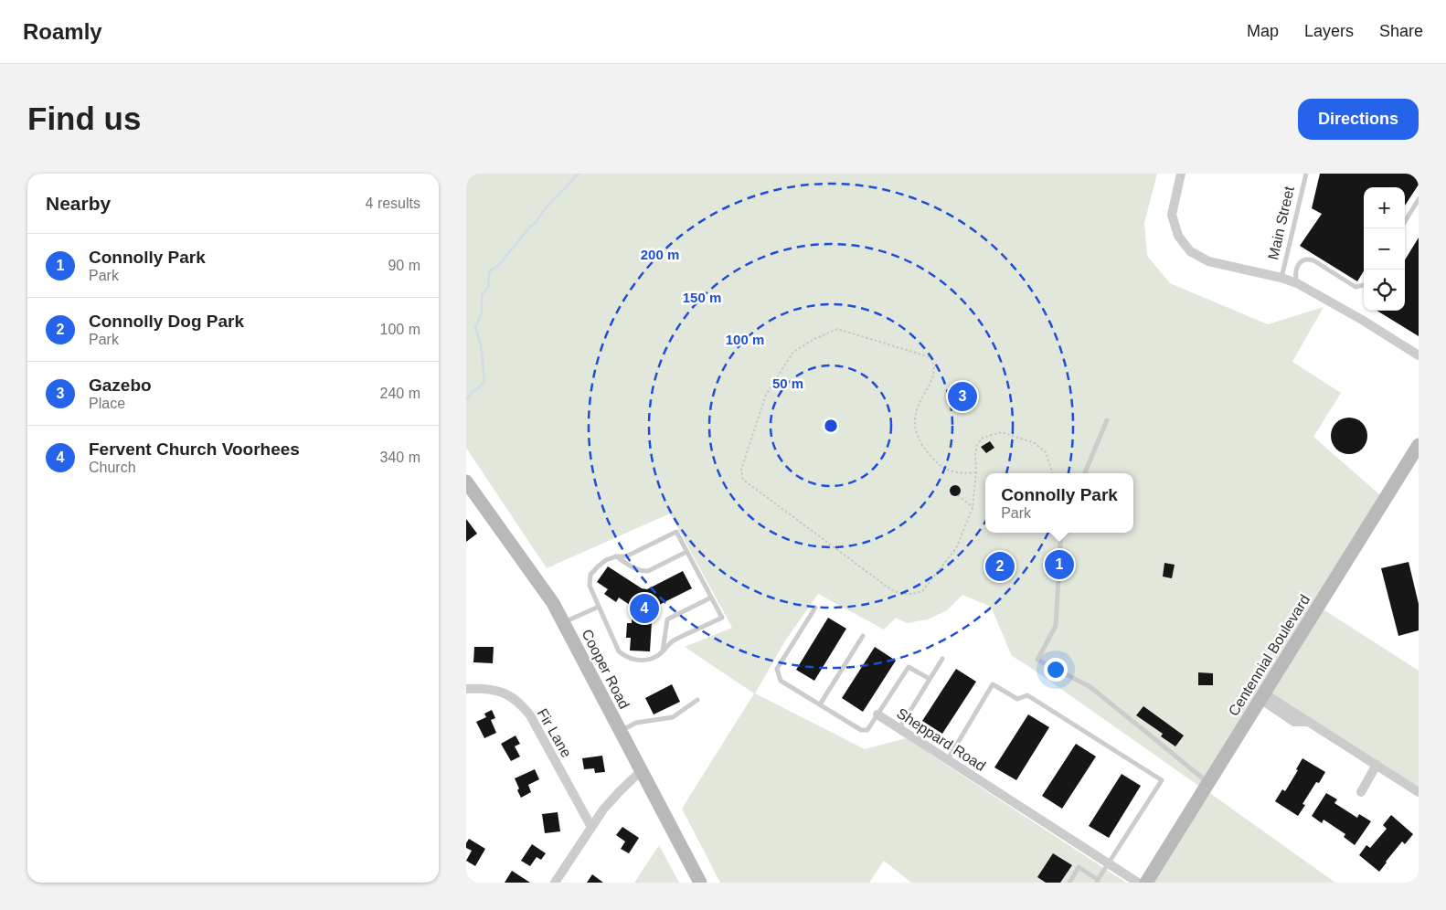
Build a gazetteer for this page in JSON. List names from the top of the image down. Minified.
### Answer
{"streets":{"main road":["Centennial Boulevard","Cooper Road"],"street":["Main Street","Fir Lane","Sheppard Road"]},"page":{"header":"Roamly","nav":["Map","Layers","Share"],"buttons":"Directions","title":"Find us","heading":["Nearby","4 results"],"map_buttons":["+","−"],"list":[{"mark":"1","name":"Connolly Park","note":"Park","value":"90 m"},{"mark":"2","name":"Connolly Dog Park","note":"Park","value":"100 m"},{"mark":"3","name":"Gazebo","note":"Place","value":"240 m"},{"mark":"4","name":"Fervent Church Voorhees","note":"Church","value":"340 m"}],"pins":["3","1","2","4"],"popup":["Connolly Park","Park"]},"rings":["200 m","150 m","100 m","50 m"]}
